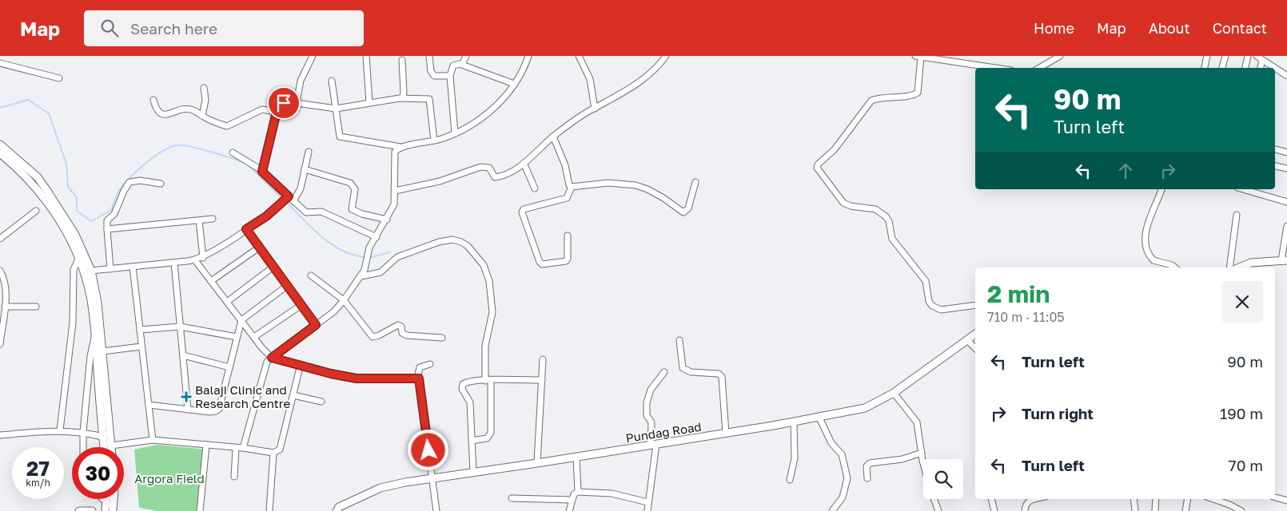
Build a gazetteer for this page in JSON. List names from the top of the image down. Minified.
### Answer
{"streets":{"street":["Pundag Road"]},"parks":["Argora Field"],"places":{"health":["Balaji Clinic and Research Centre"]},"page":{"header":"Map","search":"Search here","nav":["Home","Map","About","Contact"],"turn":["90 m","Turn left"],"heading":["2 min","710 m · 11:05"],"list":[{"name":"Turn left","value":"90 m"},{"name":"Turn right","value":"190 m"},{"name":"Turn left","value":"70 m"}],"speed":"27 km/h","limit":"30"}}
